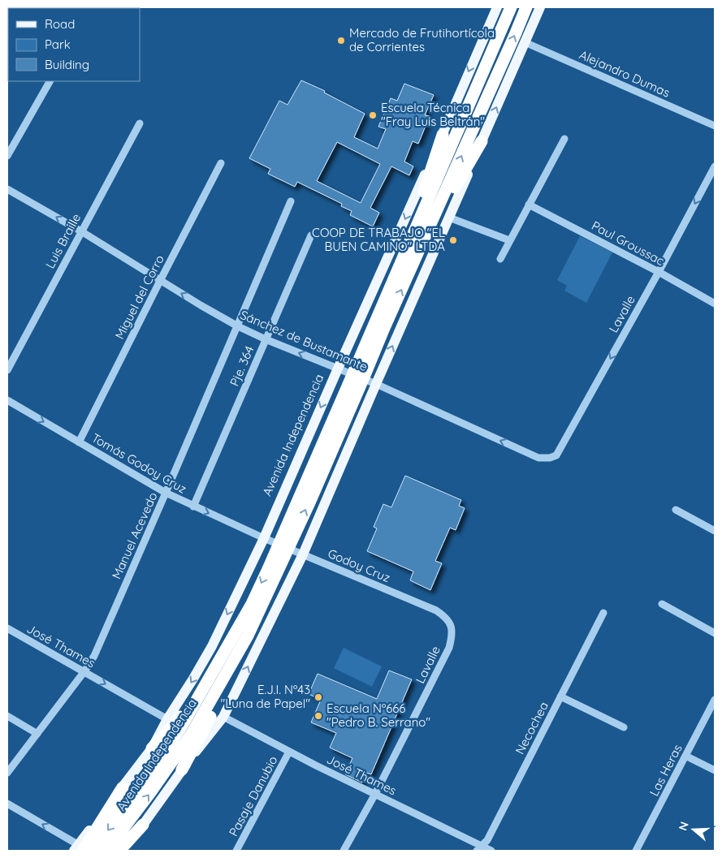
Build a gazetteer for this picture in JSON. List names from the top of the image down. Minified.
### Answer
{"streets":{"highway":["Avenida Independencia"],"street":["Alejandro Dumas","Luis Braille","Paul Groussac","Miguel del Corro","Lavalle","Sánchez de Bustamante","Pje. 364","Tomás Godoy Cruz","Manuel Acevedo","Godoy Cruz","José Thames","Necochea","Las Heras","Pasaje Danubio"]},"crossings":[["Luis Braille","Sánchez de Bustamante"],["Paul Groussac","Lavalle"],["Miguel del Corro","Sánchez de Bustamante"],["Miguel del Corro","Tomás Godoy Cruz"],["Lavalle","Sánchez de Bustamante"],["Lavalle","Godoy Cruz"],["Lavalle","José Thames"],["Sánchez de Bustamante","Pje. 364"],["Sánchez de Bustamante","Avenida Independencia"],["Sánchez de Bustamante","Manuel Acevedo"],["Pje. 364","Tomás Godoy Cruz"],["Avenida Independencia","Tomás Godoy Cruz"],["Avenida Independencia","Godoy Cruz"],["Avenida Independencia","José Thames"],["Tomás Godoy Cruz","Manuel Acevedo"],["Tomás Godoy Cruz","Godoy Cruz"],["Manuel Acevedo","José Thames"],["José Thames","Necochea"],["José Thames","Pasaje Danubio"]],"one_way":["Lavalle","Sánchez de Bustamante","Tomás Godoy Cruz"],"places":["Mercado de Frutihortícola de Corrientes","Escuela Técnica \"Fray Luis Beltrán\"","COOP DE TRABAJO \"EL BUEN CAMINO\" LTDA","E.J.I. Nº43 \"Luna de Papel\"","Escuela Nº666 \"Pedro B. Serrano\""],"legend":["Road","Park","Building"],"north":"left"}
